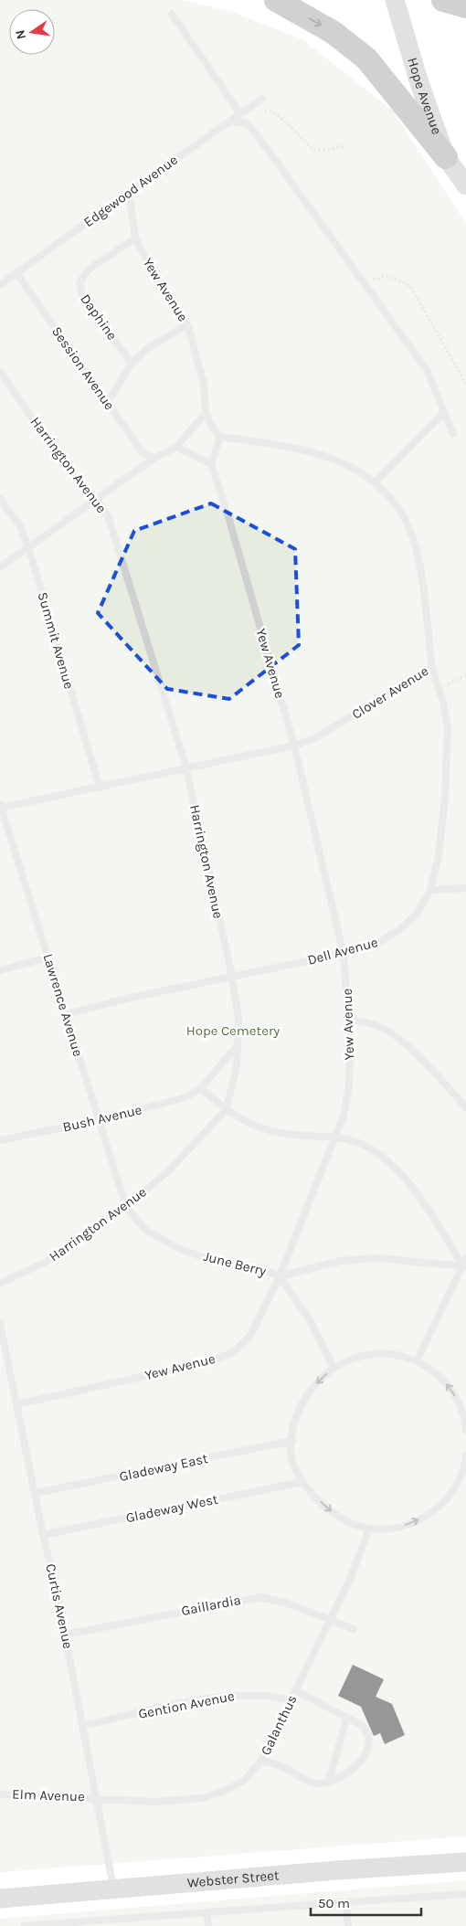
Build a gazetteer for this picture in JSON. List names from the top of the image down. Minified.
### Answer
{"streets":{"main road":["Hope Avenue","Webster Street"],"lane":["Edgewood Avenue","Yew Avenue","Daphine","Session Avenue","Harrington Avenue","Summit Avenue","Clover Avenue","Dell Avenue","Lawrence Avenue","Bush Avenue","June Berry","Gladeway East","Gladeway West","Gaillardia","Curtis Avenue","Gention Avenue","Galanthus","Elm Avenue"]},"crossings":[["Edgewood Avenue","Yew Avenue"],["Edgewood Avenue","Session Avenue"],["Yew Avenue","Daphine"],["Yew Avenue","Clover Avenue"],["Yew Avenue","Dell Avenue"],["Yew Avenue","June Berry"],["Yew Avenue","Curtis Avenue"],["Harrington Avenue","Clover Avenue"],["Harrington Avenue","Dell Avenue"],["Harrington Avenue","Lawrence Avenue"],["Harrington Avenue","Bush Avenue"],["Harrington Avenue","June Berry"],["Summit Avenue","Clover Avenue"],["Clover Avenue","Dell Avenue"],["Clover Avenue","Lawrence Avenue"],["Dell Avenue","Lawrence Avenue"],["Lawrence Avenue","Bush Avenue"],["Lawrence Avenue","June Berry"],["Gladeway East","Curtis Avenue"],["Gladeway West","Curtis Avenue"],["Gaillardia","Curtis Avenue"],["Gaillardia","Galanthus"],["Curtis Avenue","Gention Avenue"],["Curtis Avenue","Galanthus"],["Curtis Avenue","Elm Avenue"],["Curtis Avenue","Webster Street"],["Gention Avenue","Galanthus"],["Galanthus","Elm Avenue"]],"parks":["Hope Cemetery"],"scale_bar":"50 m","north":"left"}
